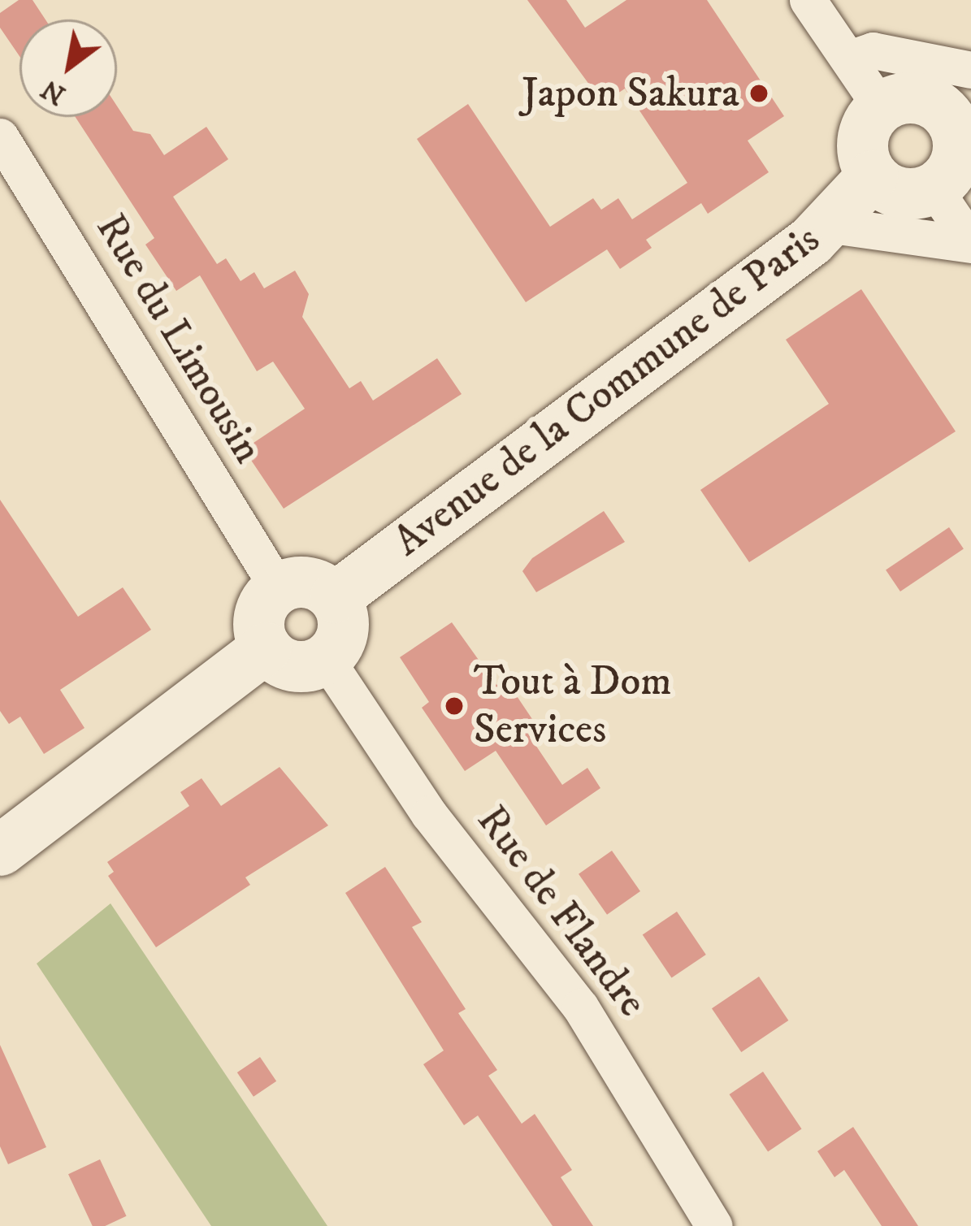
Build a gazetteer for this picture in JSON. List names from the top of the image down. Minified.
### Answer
{"streets":{"street":["Rue du Limousin","Avenue de la Commune de Paris","Rue de Flandre"]},"crossings":[["Rue du Limousin","Avenue de la Commune de Paris"],["Rue du Limousin","Rue de Flandre"],["Avenue de la Commune de Paris","Rue de Flandre"]],"places":["Japon Sakura","Tout à Dom Services"],"north":"bottom left"}
